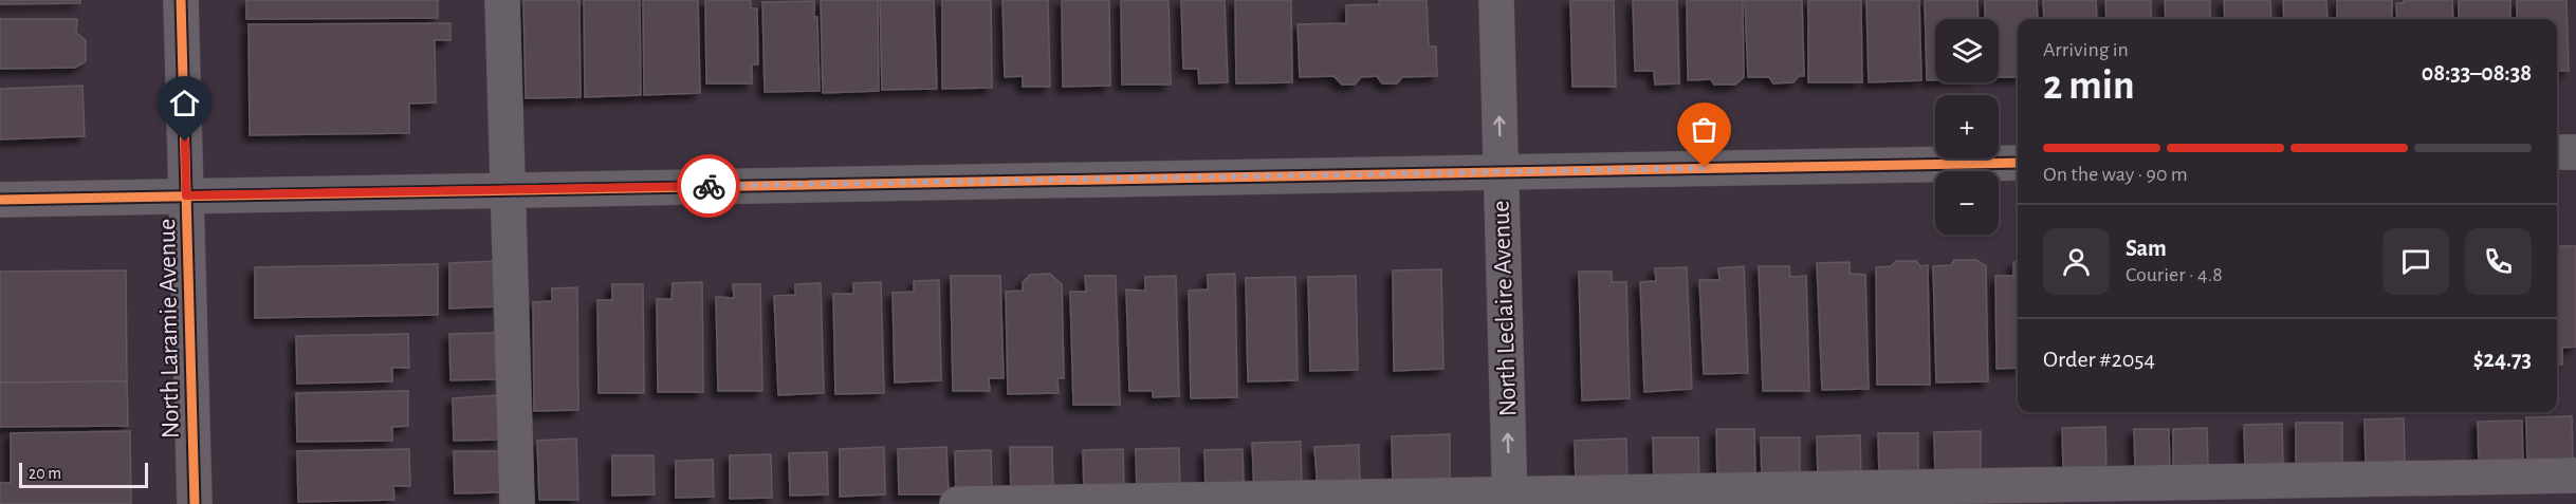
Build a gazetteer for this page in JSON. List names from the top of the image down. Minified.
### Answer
{"streets":{"street":["North Leclaire Avenue","North Laramie Avenue"]},"one_way":["North Leclaire Avenue"],"scale_bar":"20 m","page":{"map_buttons":["+","−"],"heading":["2 min","Arriving in","08:33–08:38"],"panel":["Sam","Courier · 4.8","Order #2054","$24.73"],"bar":"On the way · 90 m","scale":"20 m"}}
